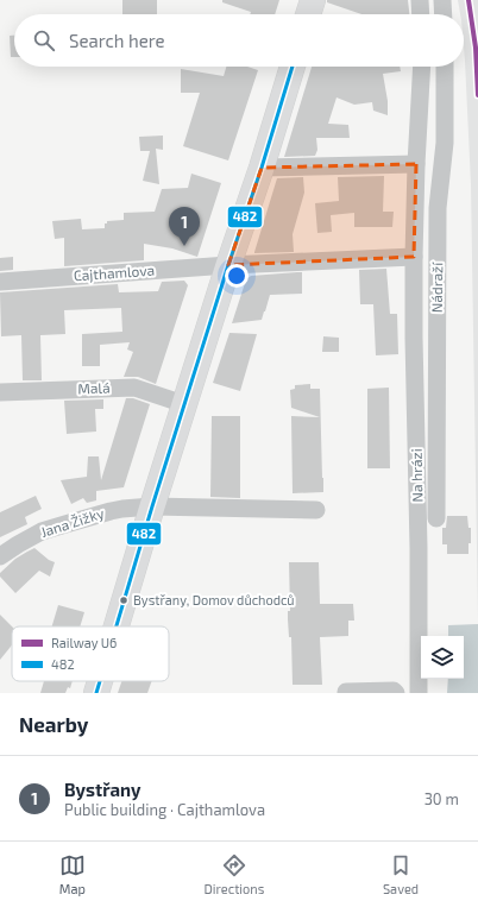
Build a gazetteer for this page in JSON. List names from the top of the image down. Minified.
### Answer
{"streets":{"street":["Cajthamlova","Nádraží","Malá","Na hrázi","Jana Žižky"]},"places":["Bystřany, Domov důchodců"],"lines":["rail line U6","transit line 482"],"legend":["Railway U6","482"],"page":{"search":"Search here","pins":"1","heading":"Nearby","list":[{"mark":"1","name":"Bystřany","note":"Public building · Cajthamlova","value":"30 m"}],"nav":["Map","Directions","Saved"]}}
